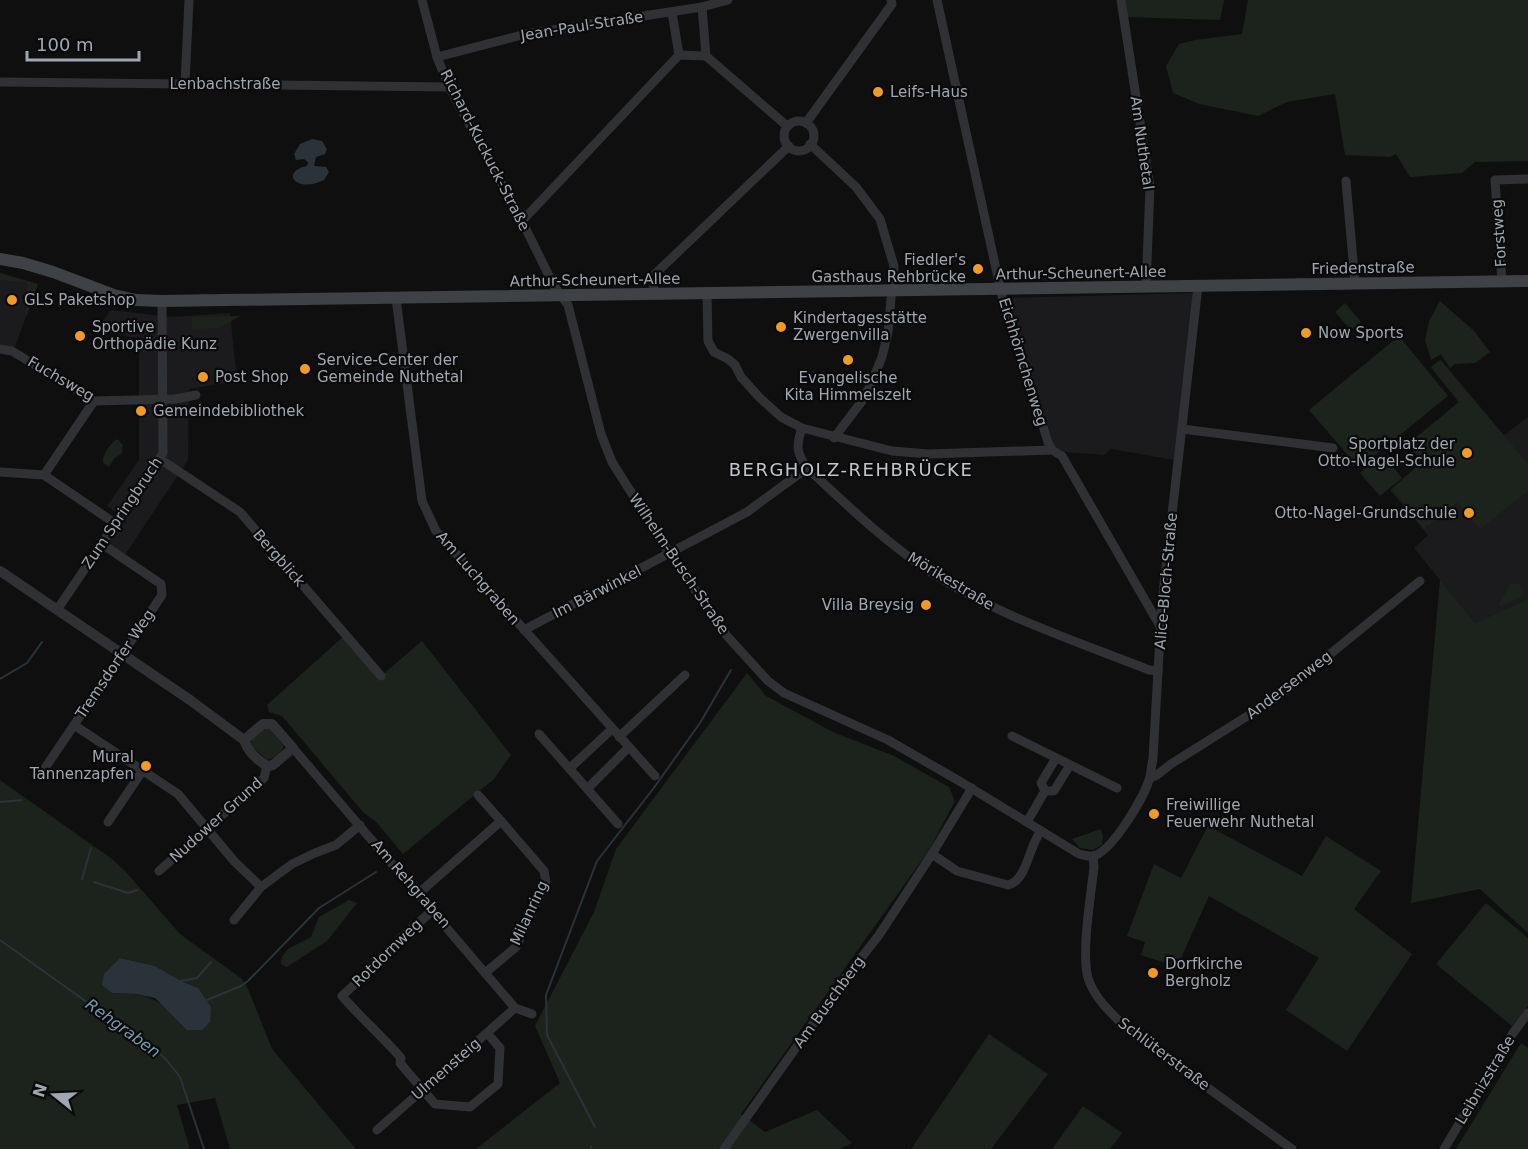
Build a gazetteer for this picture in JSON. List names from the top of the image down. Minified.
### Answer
{"streets":{"main road":["Friedenstraße","Arthur-Scheunert-Allee"],"street":["Jean-Paul-Straße","Lenbachstraße","Am Nuthetal","Richard-Kuckuck-Straße","Forstweg","Eichhörnchenweg","Fuchsweg","Zum Springbruch","Bergblick","Wilhelm-Busch-Straße","Am Luchgraben","Mörikestraße","Alice-Bloch-Straße","Im Bärwinkel","Tremsdorfer Weg","Andersenweg","Nudower Grund","Am Rehgraben","Milanring","Rotdornweg","Am Buschberg","Schlüterstraße","Ulmensteig","Leibnizstraße"]},"crossings":[["Jean-Paul-Straße","Richard-Kuckuck-Straße"],["Lenbachstraße","Richard-Kuckuck-Straße"],["Am Nuthetal","Arthur-Scheunert-Allee"],["Richard-Kuckuck-Straße","Arthur-Scheunert-Allee"],["Richard-Kuckuck-Straße","Wilhelm-Busch-Straße"],["Forstweg","Friedenstraße"],["Friedenstraße","Arthur-Scheunert-Allee"],["Friedenstraße","Alice-Bloch-Straße"],["Arthur-Scheunert-Allee","Eichhörnchenweg"],["Arthur-Scheunert-Allee","Zum Springbruch"],["Arthur-Scheunert-Allee","Wilhelm-Busch-Straße"],["Arthur-Scheunert-Allee","Am Luchgraben"],["Arthur-Scheunert-Allee","Alice-Bloch-Straße"],["Eichhörnchenweg","Alice-Bloch-Straße"],["Fuchsweg","Zum Springbruch"],["Zum Springbruch","Bergblick"],["Zum Springbruch","Tremsdorfer Weg"],["Wilhelm-Busch-Straße","Alice-Bloch-Straße"],["Wilhelm-Busch-Straße","Im Bärwinkel"],["Wilhelm-Busch-Straße","Am Buschberg"],["Wilhelm-Busch-Straße","Schlüterstraße"],["Am Luchgraben","Im Bärwinkel"],["Mörikestraße","Alice-Bloch-Straße"],["Mörikestraße","Im Bärwinkel"],["Alice-Bloch-Straße","Andersenweg"],["Alice-Bloch-Straße","Schlüterstraße"],["Nudower Grund","Am Rehgraben"],["Am Rehgraben","Milanring"],["Am Rehgraben","Rotdornweg"],["Am Rehgraben","Ulmensteig"],["Rotdornweg","Ulmensteig"]],"districts":["BERGHOLZ-REHBRÜCKE"],"water":["Rehgraben"],"places":["Leifs-Haus","Fiedler's Gasthaus Rehbrücke","GLS Paketshop","Kindertagesstätte Zwergenvilla","Now Sports","Sportive Orthopädie Kunz","Evangelische Kita Himmelszelt","Service-Center der Gemeinde Nuthetal","Post Shop","Gemeindebibliothek","Sportplatz der Otto-Nagel-Schule","Otto-Nagel-Grundschule","Villa Breysig","Mural Tannenzapfen","Freiwillige Feuerwehr Nuthetal","Dorfkirche Bergholz"],"scale_bar":"100 m","north":"left"}
